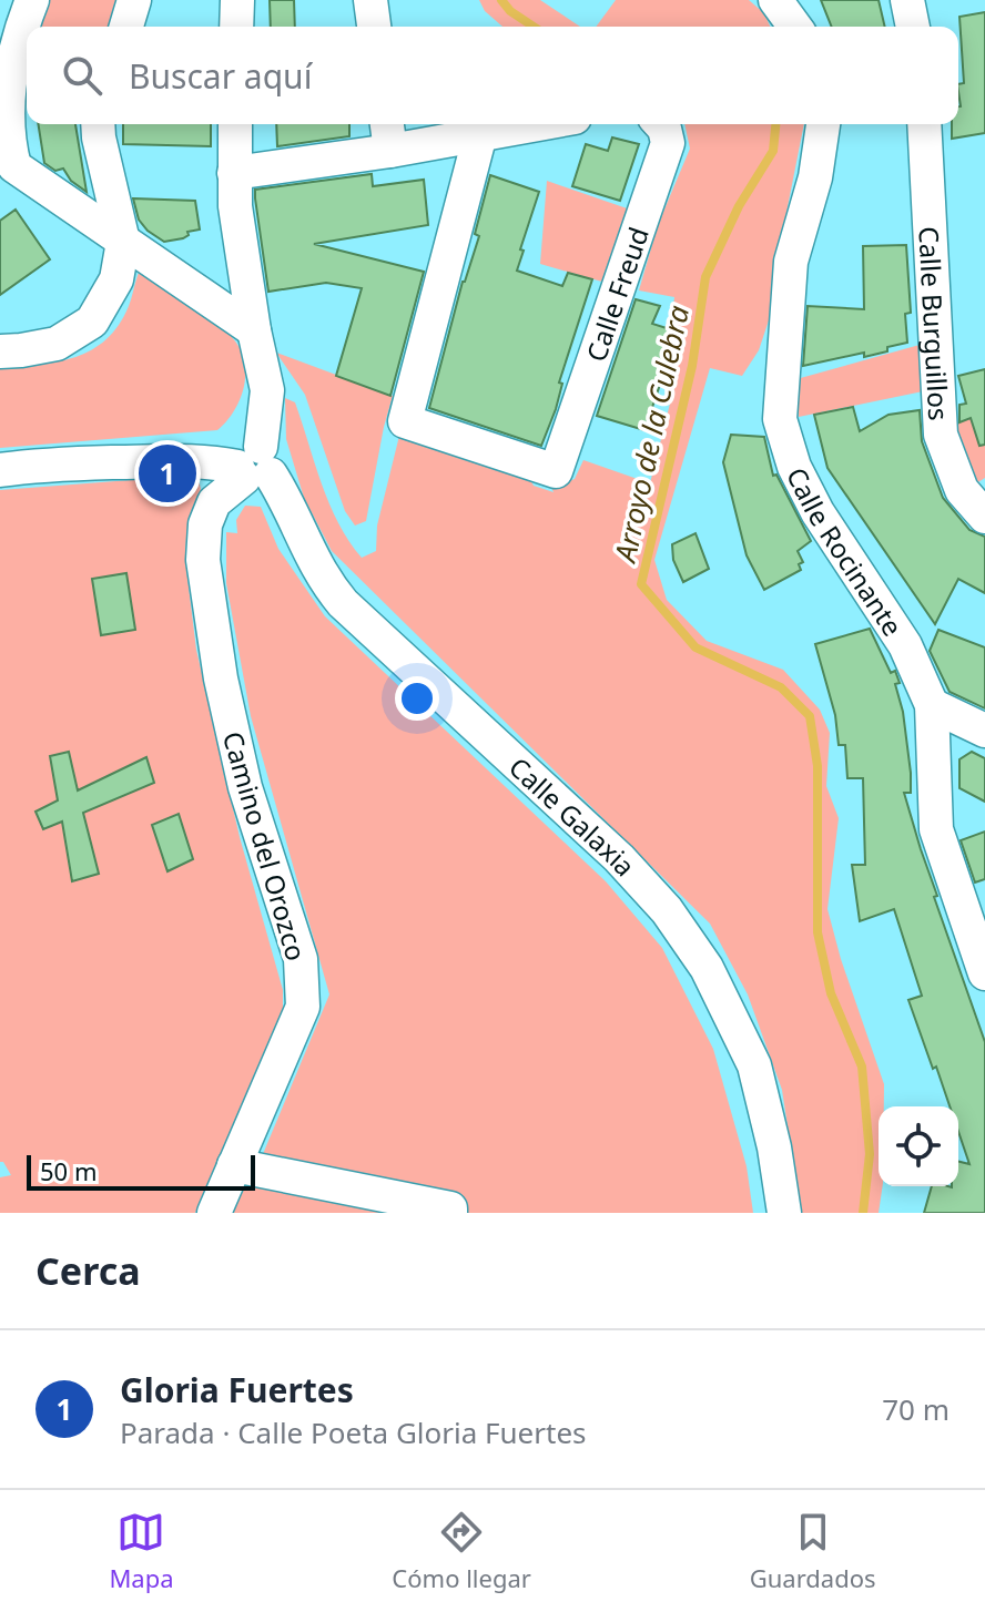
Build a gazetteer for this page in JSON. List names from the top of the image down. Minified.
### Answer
{"streets":{"street":["Calle Freud","Calle Burguillos","Calle Rocinante","Calle Galaxia","Camino del Orozco"]},"crossings":[["Calle Galaxia","Camino del Orozco"]],"water":["Arroyo de la Culebra"],"scale_bar":"50 m","page":{"search":"Buscar aquí","pins":"1","scale":"50 m","heading":"Cerca","list":[{"mark":"1","name":"Gloria Fuertes","note":"Parada · Calle Poeta Gloria Fuertes","value":"70 m"}],"nav":["Mapa","Cómo llegar","Guardados"]}}
